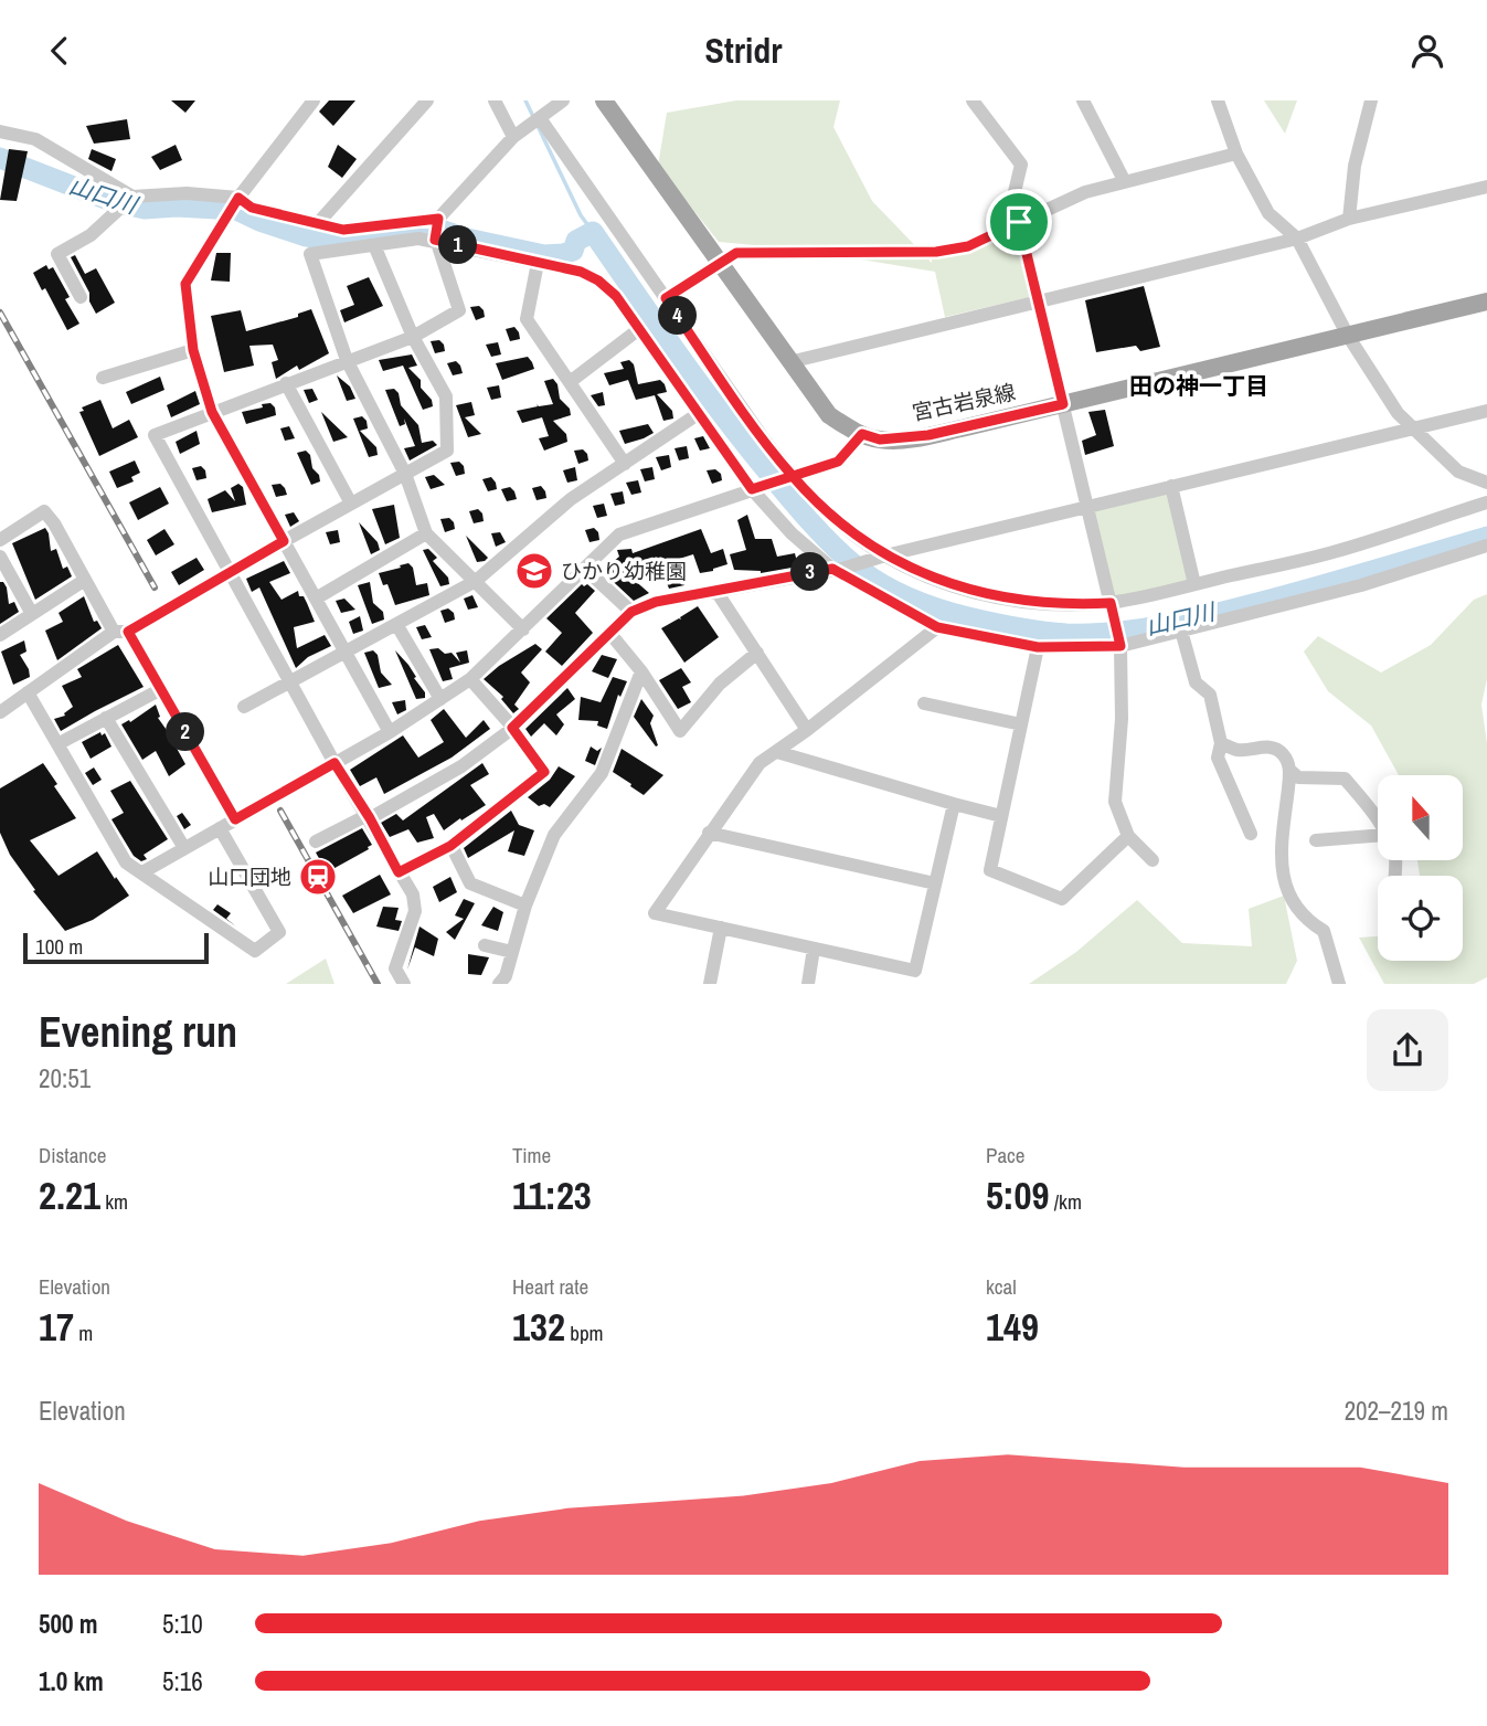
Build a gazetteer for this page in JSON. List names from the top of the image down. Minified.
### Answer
{"streets":{"main road":["宮古岩泉線"]},"districts":["田の神一丁目"],"water":["山口川"],"places":{"school or university":["ひかり幼稚園"],"station":["山口団地"]},"scale_bar":"100 m","north":"top","page":{"header":"Stridr","pins":["1","4","3","2"],"scale":"100 m","heading":["Evening run","20:51"],"stats":[["Distance","2.21 km"],["Time","11:23"],["Pace","5:09 /km"],["Elevation","17 m"],["Heart rate","132 bpm"],["kcal","149"]],"chart":["Elevation","202–219 m"],"list":[{"name":"500 m","note":"5:10"},{"name":"1.0 km","note":"5:16"}]}}
